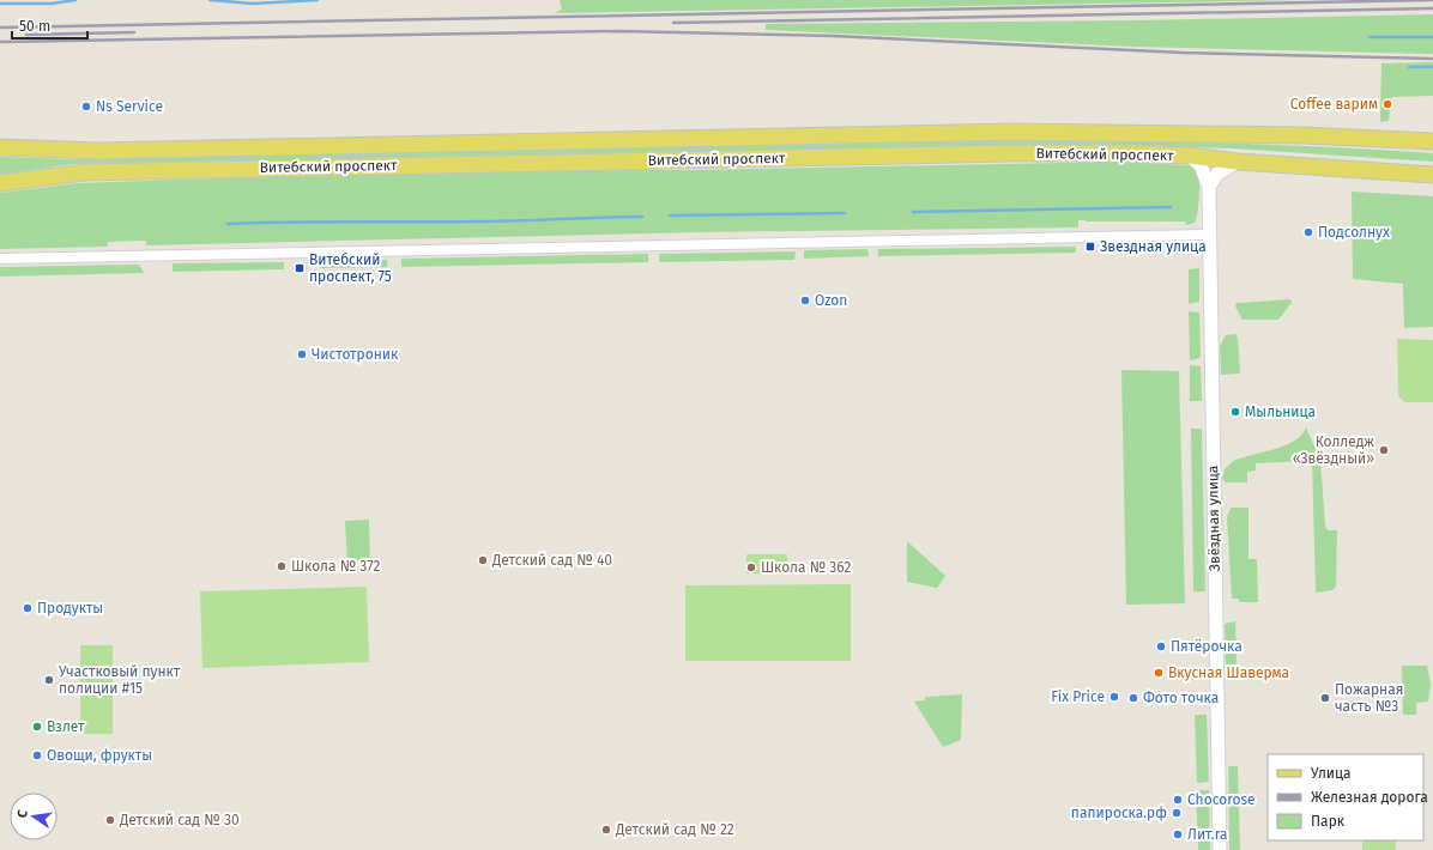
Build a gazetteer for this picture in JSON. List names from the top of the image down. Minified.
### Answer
{"streets":{"main road":["Витебский проспект"],"street":["Звёздная улица"]},"places":{"other":["Coffee варим","Ns Service","Подсолнух","Ozon","Чистотроник","Мыльница","Колледж «Звёздный»","Детский сад № 40","Школа № 372","Школа № 362","Продукты","Пятёрочка","Вкусная Шаверма","Участковый пункт полиции #15","Fix Price","Фото точка","Пожарная часть №3","Взлет","Овощи, фрукты","Chocorose","папироска.рф","Детский сад № 30","Детский сад № 22","Лит.ra"],"transit":["Звездная улица","Витебский проспект, 75"]},"legend":["Улица","Железная дорога","Парк"],"scale_bar":"50 m","north":"left"}
